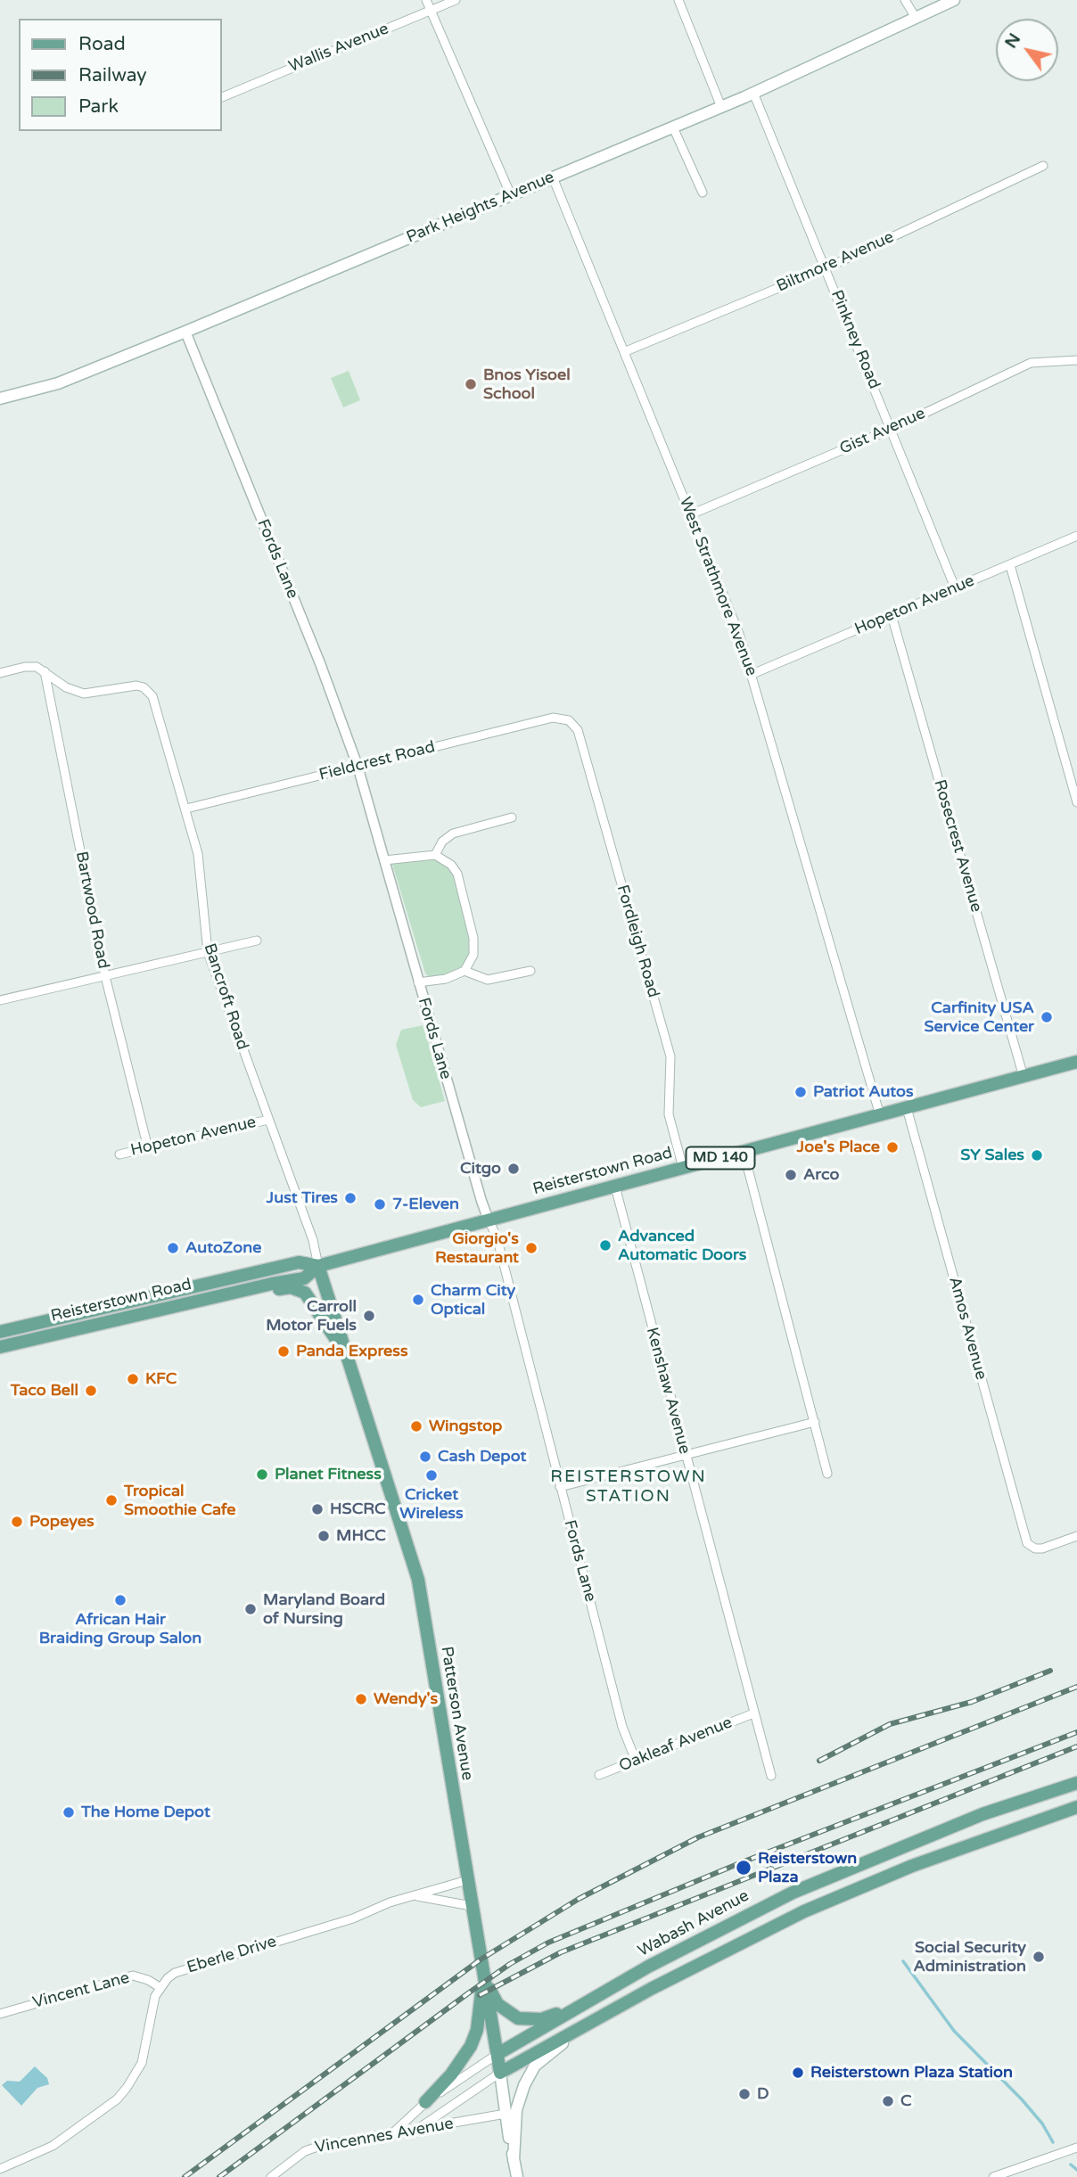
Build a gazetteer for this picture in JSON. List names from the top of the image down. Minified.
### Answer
{"streets":{"main road":["Park Heights Avenue","MD 140","Reisterstown Road","Patterson Avenue","Wabash Avenue"],"street":["Wallis Avenue","Biltmore Avenue","Pinkney Road","Gist Avenue","Fords Lane","West Strathmore Avenue","Hopeton Avenue","Fieldcrest Road","Rosecrest Avenue","Bartwood Road","Fordleigh Road","Bancroft Road","Amos Avenue","Kenshaw Avenue","Oakleaf Avenue","Eberle Drive","Vincent Lane","Vincennes Avenue"]},"crossings":[["Park Heights Avenue","Pinkney Road"],["Park Heights Avenue","Fords Lane"],["Park Heights Avenue","West Strathmore Avenue"],["Biltmore Avenue","Pinkney Road"],["Biltmore Avenue","West Strathmore Avenue"],["Pinkney Road","Gist Avenue"],["Pinkney Road","Hopeton Avenue"],["Gist Avenue","West Strathmore Avenue"],["Fords Lane","Fieldcrest Road"],["Fords Lane","Reisterstown Road"],["Fords Lane","Oakleaf Avenue"],["West Strathmore Avenue","Hopeton Avenue"],["West Strathmore Avenue","Reisterstown Road"],["Hopeton Avenue","Rosecrest Avenue"],["Hopeton Avenue","Bartwood Road"],["Hopeton Avenue","Bancroft Road"],["Fieldcrest Road","Fordleigh Road"],["Fieldcrest Road","Bancroft Road"],["Rosecrest Avenue","Reisterstown Road"],["Bartwood Road","Bancroft Road"],["Fordleigh Road","Reisterstown Road"],["Bancroft Road","Reisterstown Road"],["Bancroft Road","Patterson Avenue"],["Reisterstown Road","Amos Avenue"],["Reisterstown Road","Kenshaw Avenue"],["Reisterstown Road","Patterson Avenue"],["Kenshaw Avenue","Oakleaf Avenue"],["Patterson Avenue","Wabash Avenue"],["Patterson Avenue","Eberle Drive"],["Patterson Avenue","Vincennes Avenue"],["Wabash Avenue","Vincennes Avenue"],["Eberle Drive","Vincent Lane"]],"districts":["REISTERSTOWN STATION"],"places":["Bnos Yisoel School","Carfinity USA Service Center","Patriot Autos","Joe's Place","SY Sales","Citgo","Arco","Just Tires","7-Eleven","Advanced Automatic Doors","AutoZone","Giorgio's Restaurant","Charm City Optical","Carroll Motor Fuels","Panda Express","KFC","Taco Bell","Wingstop","Cash Depot","Planet Fitness","Cricket Wireless","Tropical Smoothie Cafe","HSCRC","Popeyes","MHCC","African Hair Braiding Group Salon","Maryland Board of Nursing","Wendy's","The Home Depot","Reisterstown Plaza","Social Security Administration","Reisterstown Plaza Station","D","C"],"legend":["Road","Railway","Park"],"north":"top left"}
